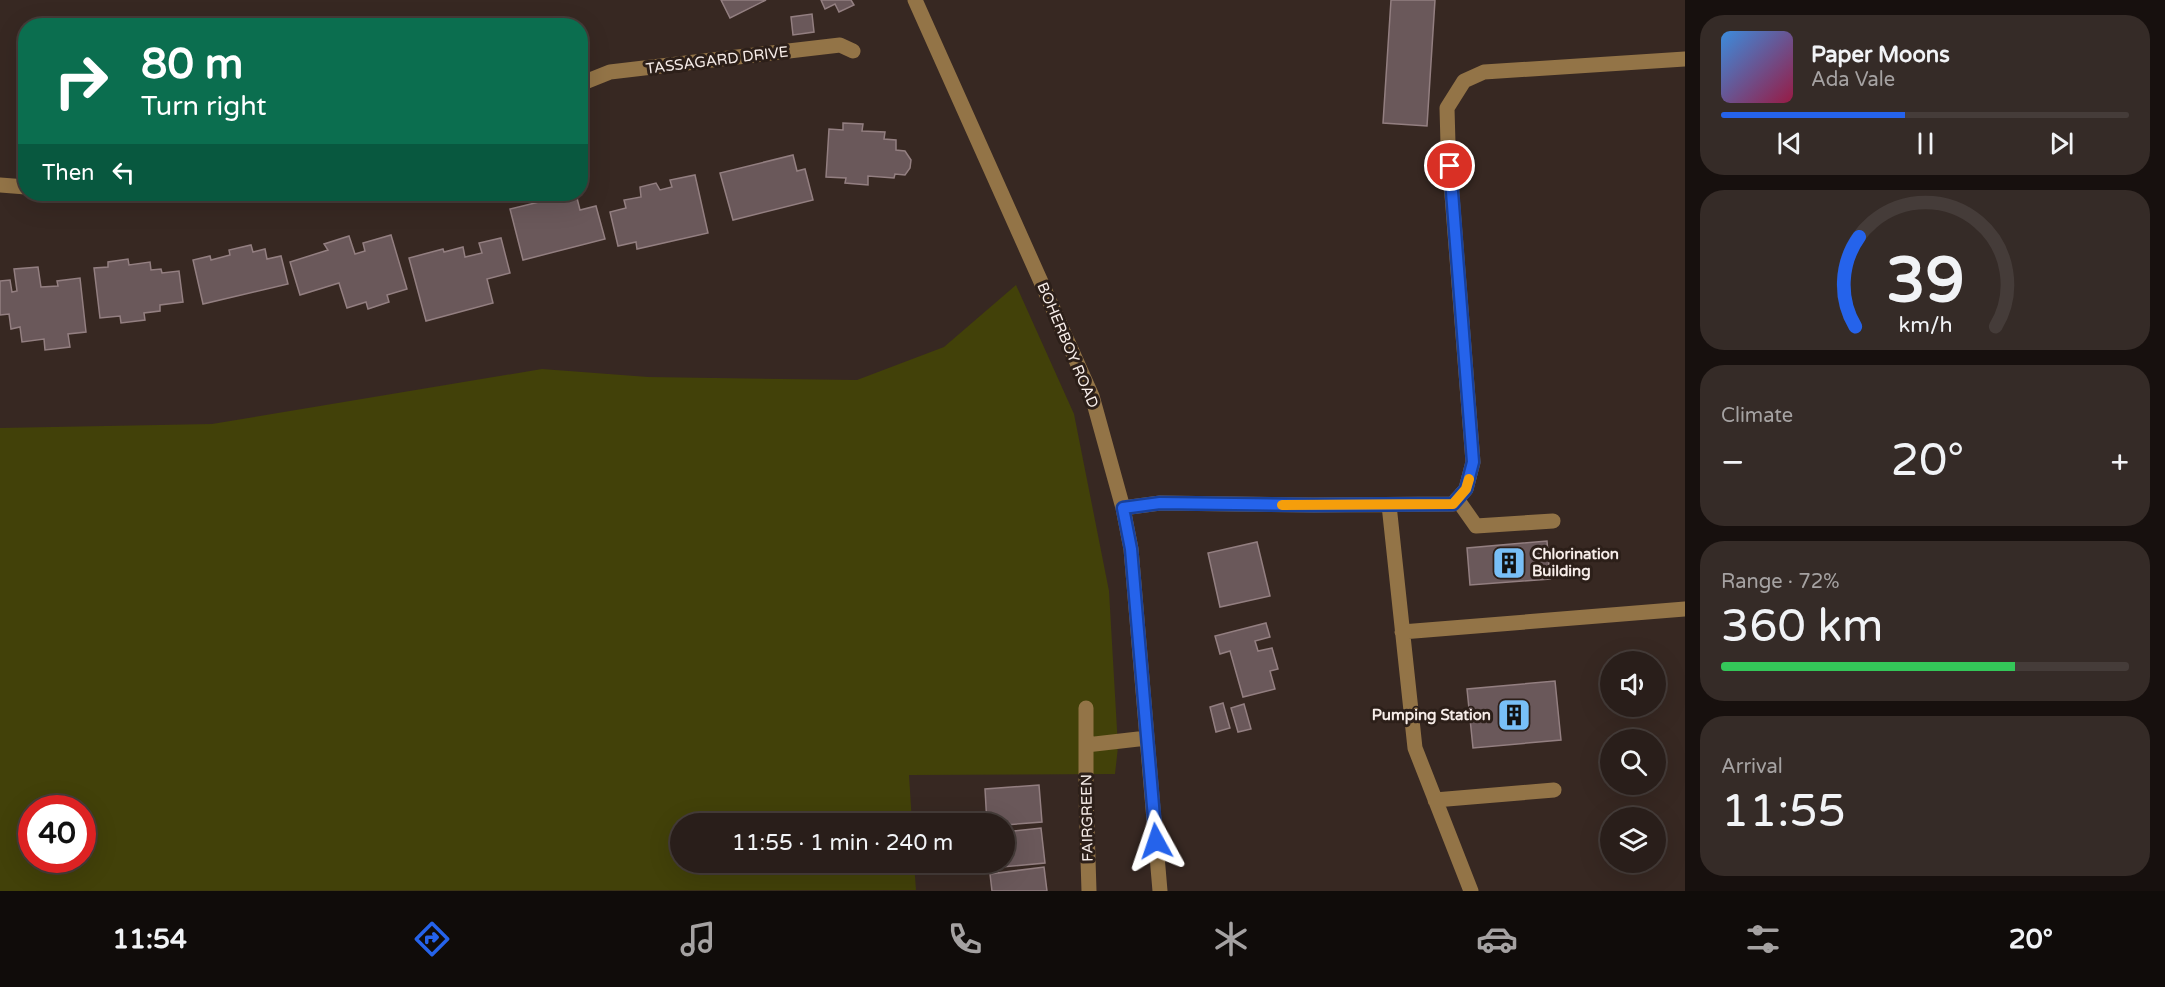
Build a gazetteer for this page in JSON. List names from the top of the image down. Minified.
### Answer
{"streets":{"street":["TASSAGARD DRIVE","BOHERBOY ROAD","FAIRGREEN"]},"places":{"building":["Chlorination Building","Pumping Station"]},"page":{"turn":["80 m","Turn right"],"song":["Paper Moons","Ada Vale"],"then":"Then","tile":["Climate",["Range · 72%","360 km"],["Arrival","11:55"]],"heat":["−","20°","+"],"limit":"40","trip":"11:55 · 1 min · 240 m","tabs":["11:54","20°"],"gauge":["39","km/h"]}}
